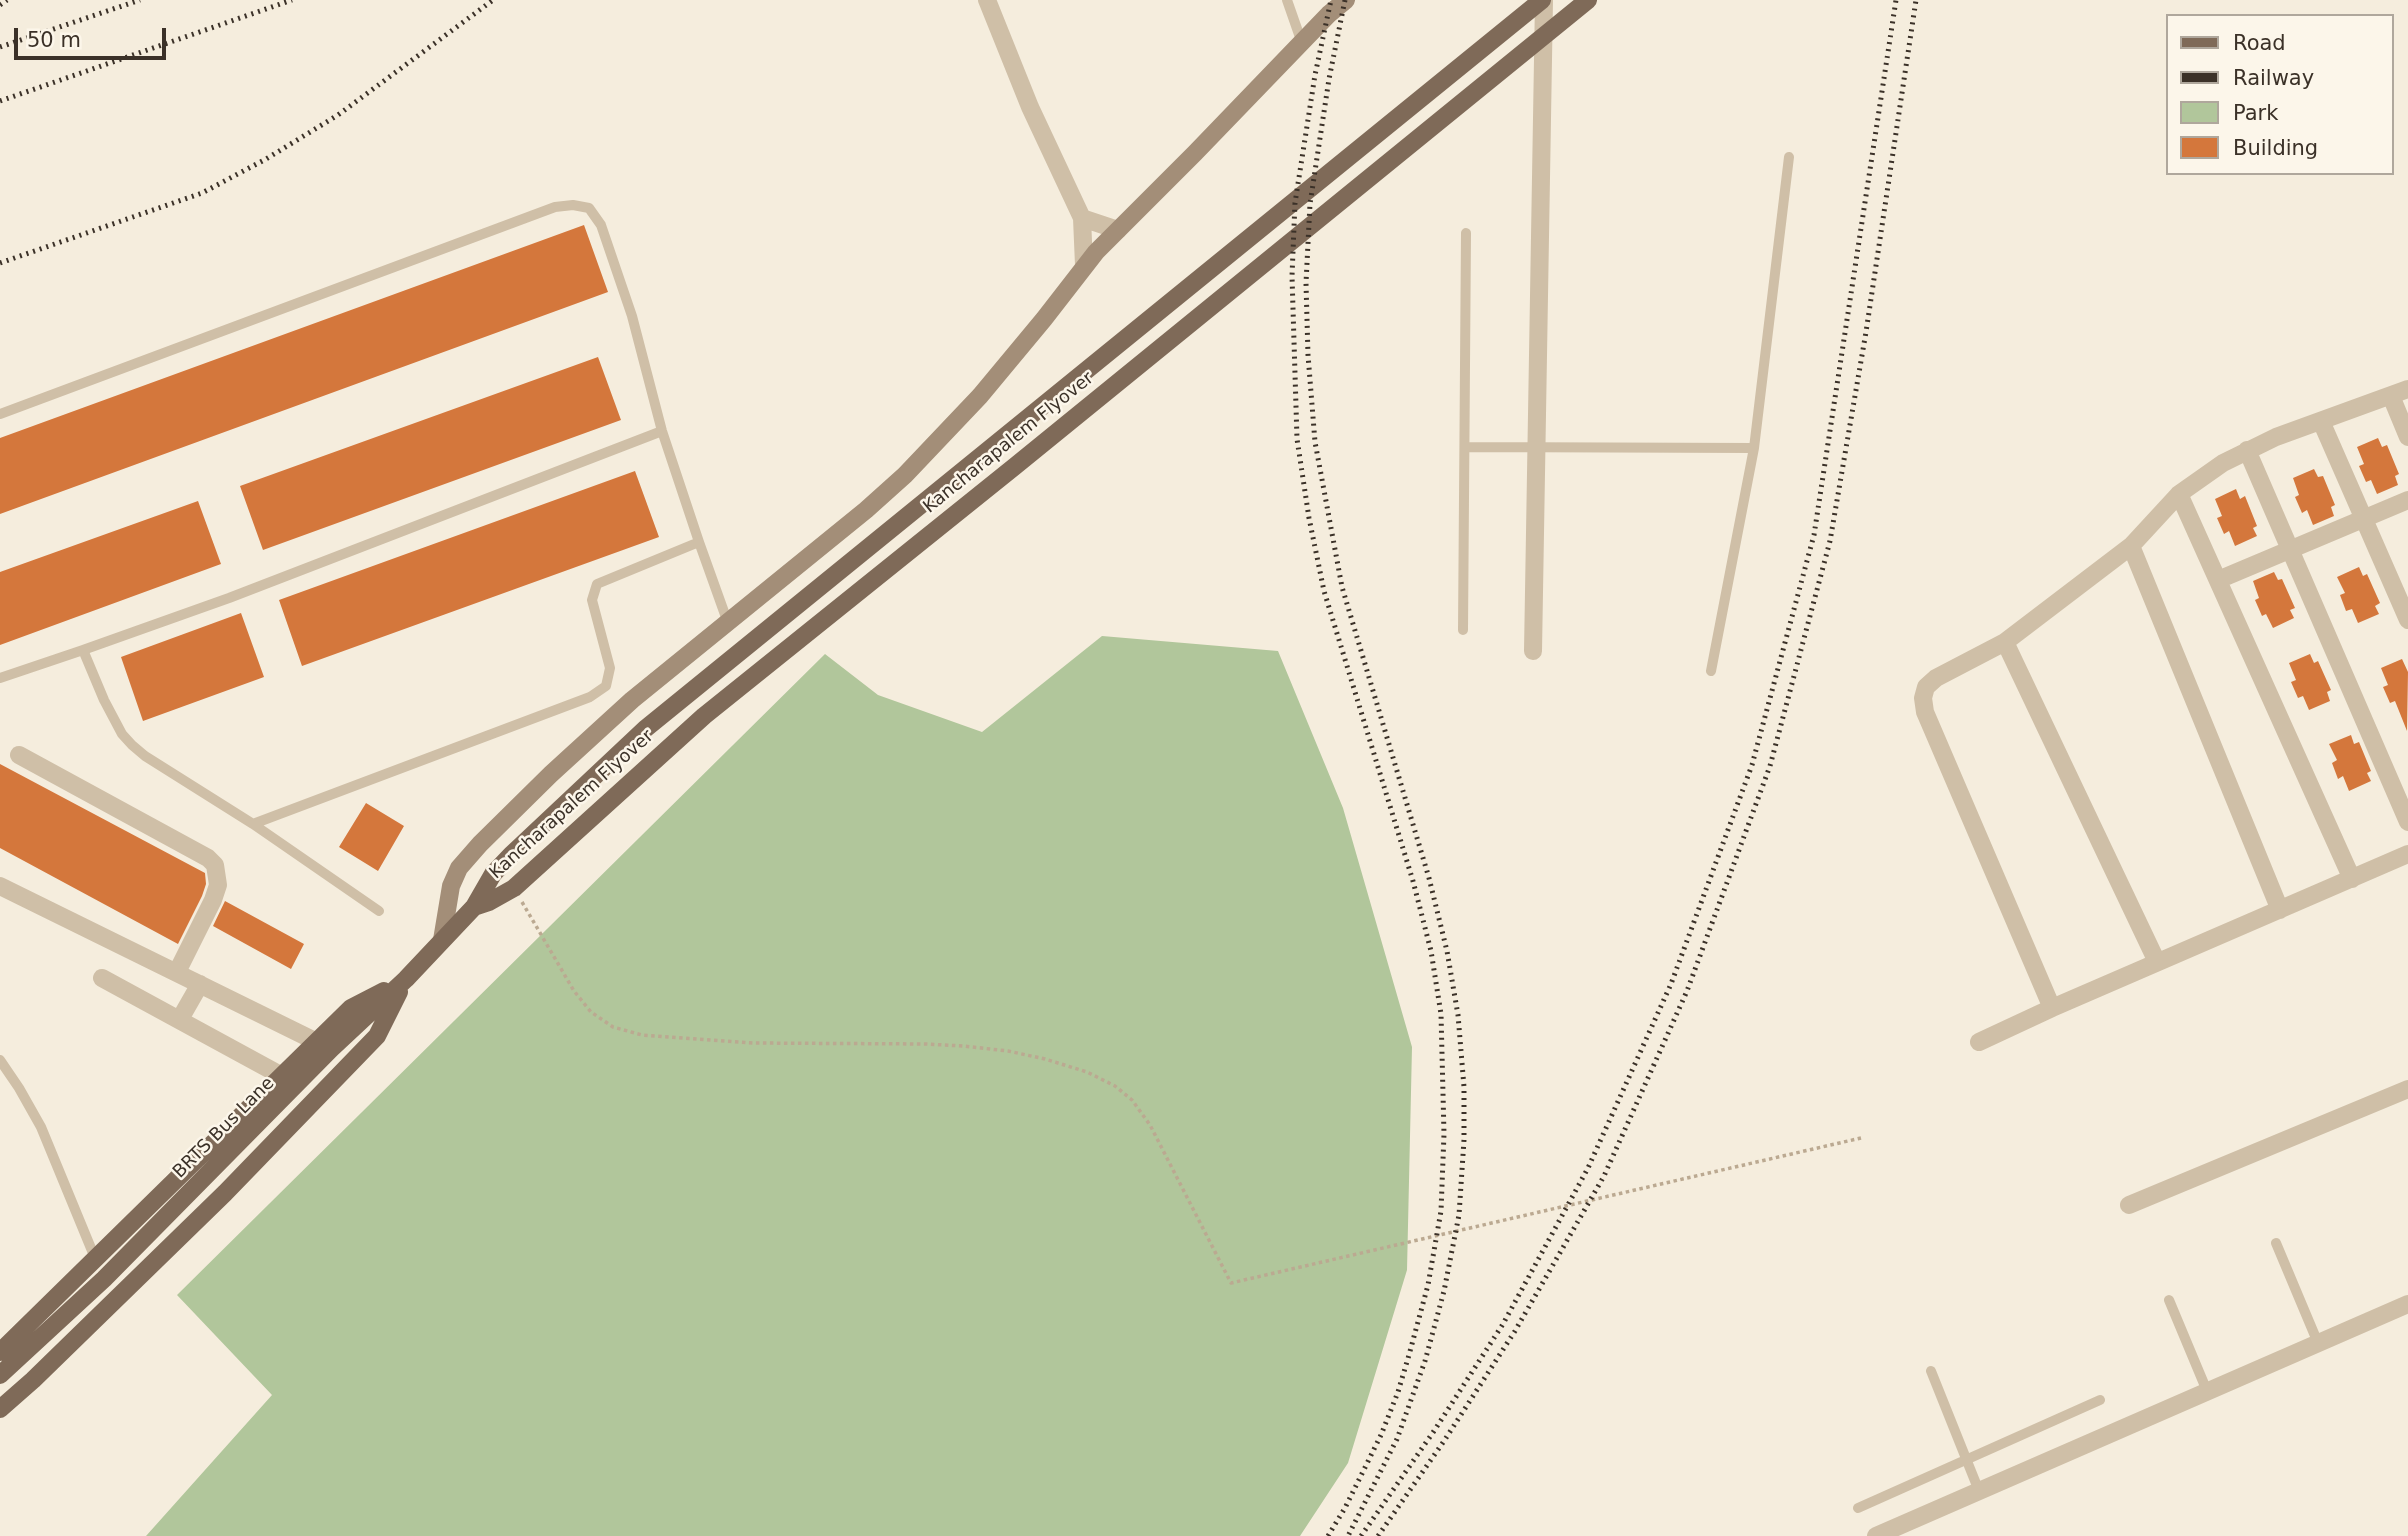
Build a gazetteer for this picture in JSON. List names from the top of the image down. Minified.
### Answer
{"streets":{"main road":["Kancharapalem Flyover","BRTS Bus Lane"]},"crossings":[["Kancharapalem Flyover","BRTS Bus Lane"]],"legend":["Road","Railway","Park","Building"],"scale_bar":"50 m"}
